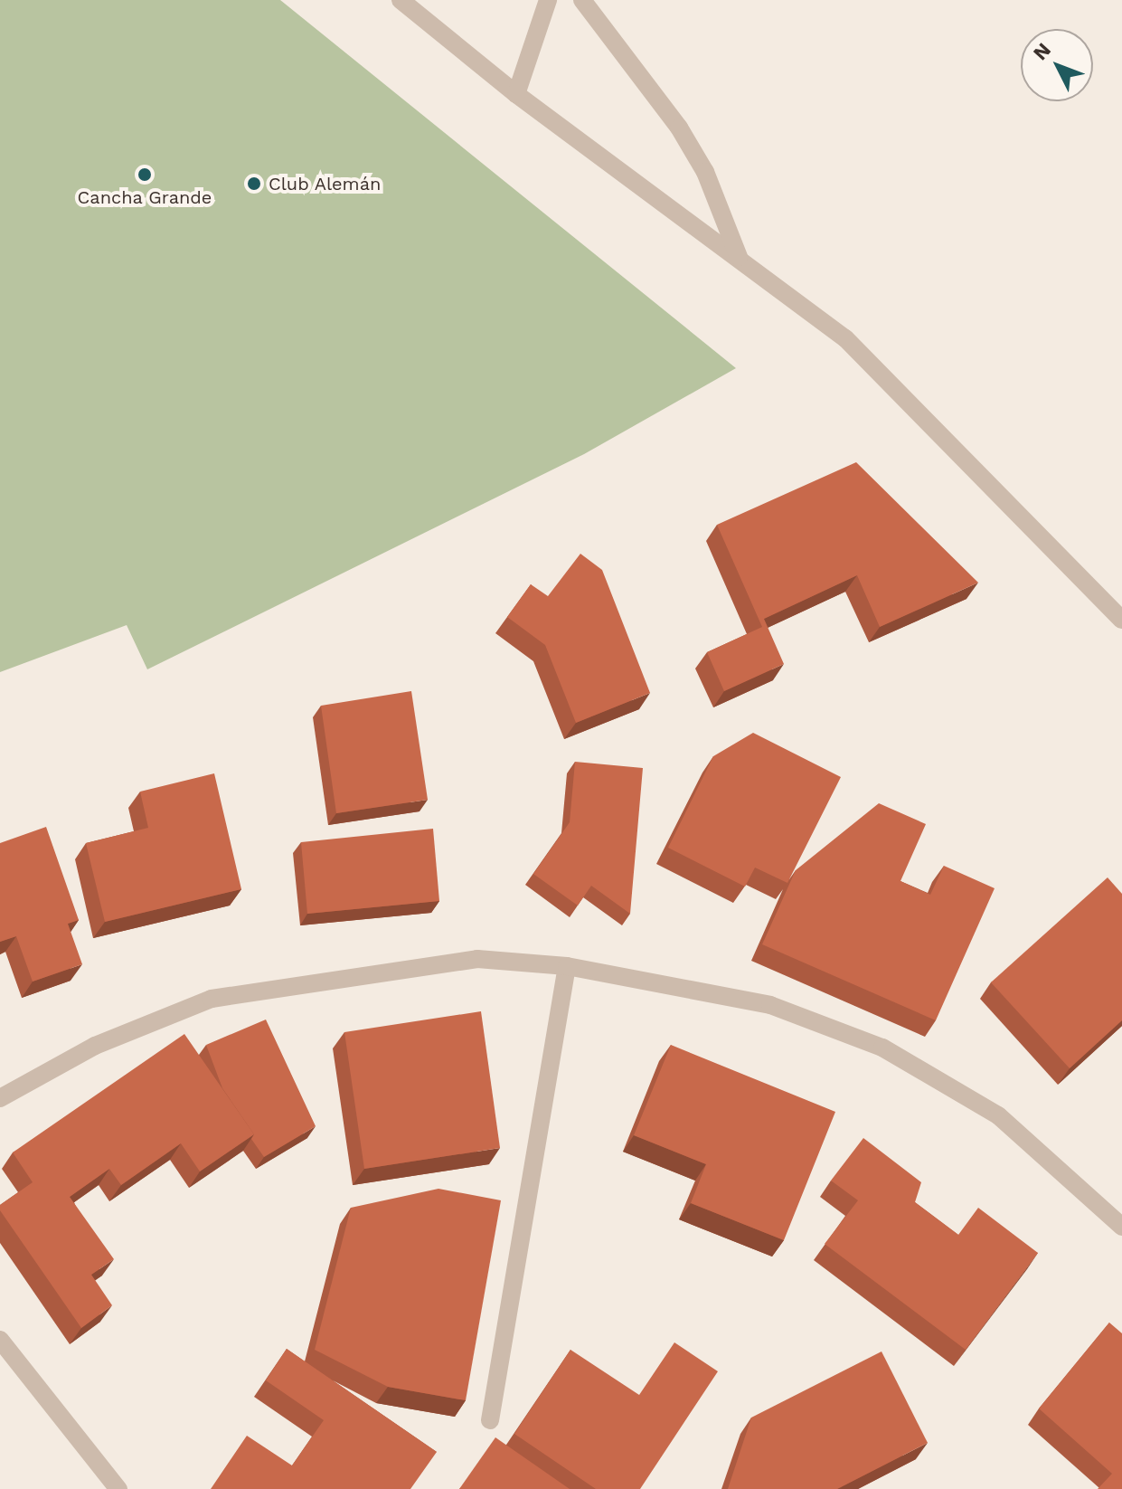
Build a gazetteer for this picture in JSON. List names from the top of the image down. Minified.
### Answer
{"places":["Cancha Grande","Club Alemán"],"north":"top left"}
